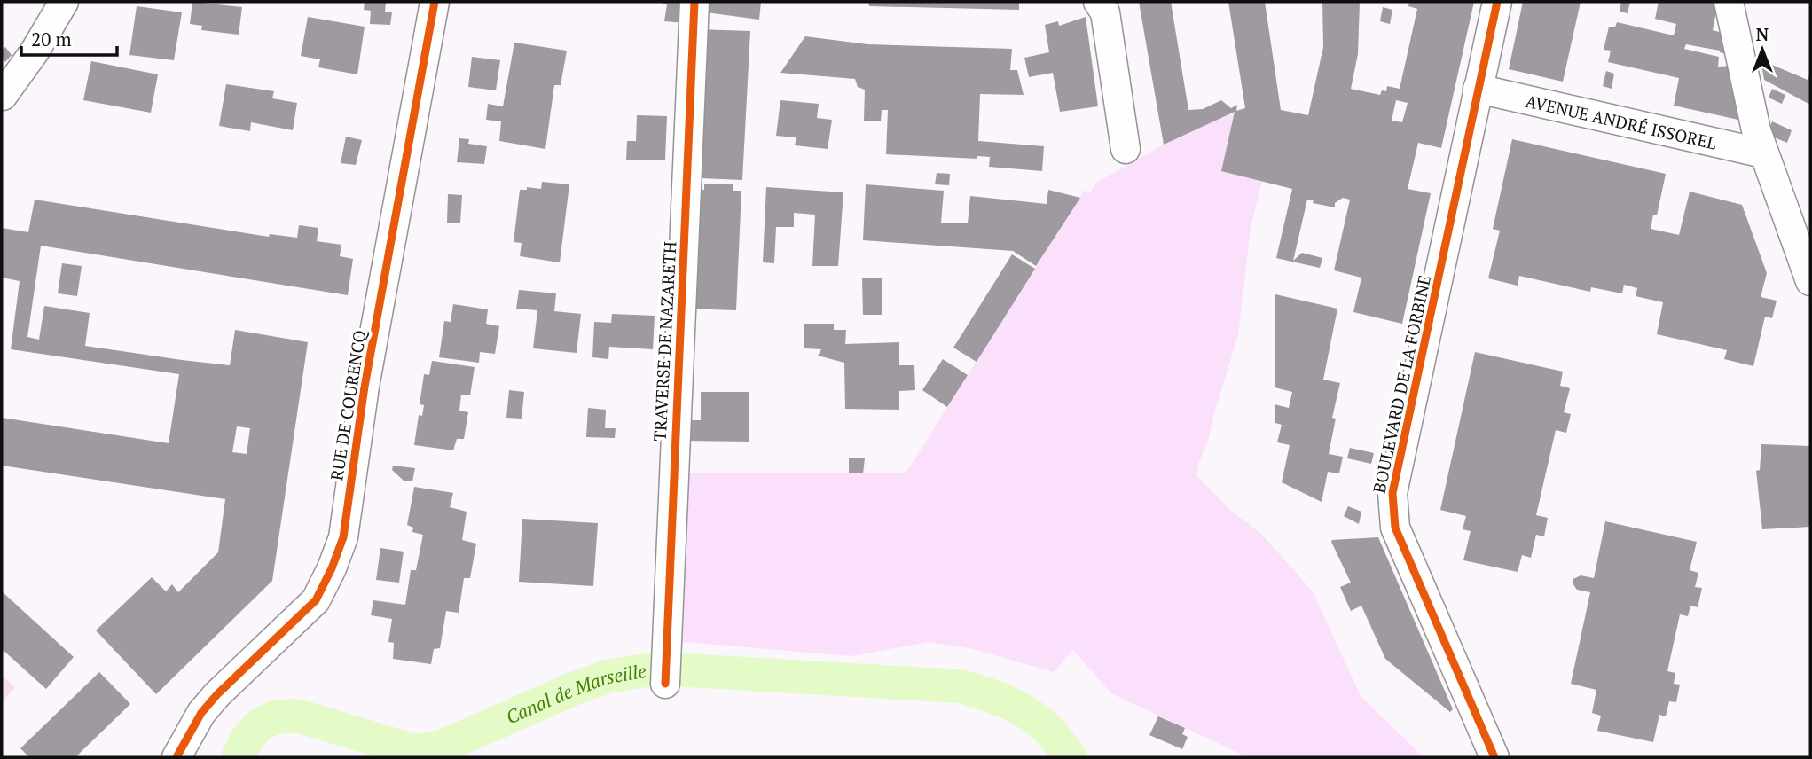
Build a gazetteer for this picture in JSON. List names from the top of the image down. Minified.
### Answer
{"streets":{"street":["AVENUE ANDRÉ ISSOREL","TRAVERSE DE NAZARETH","BOULEVARD DE LA FORBINE","RUE DE COURENCQ"]},"crossings":[["AVENUE ANDRÉ ISSOREL","BOULEVARD DE LA FORBINE"]],"water":["Canal de Marseille"],"scale_bar":"20 m","north":"top"}
